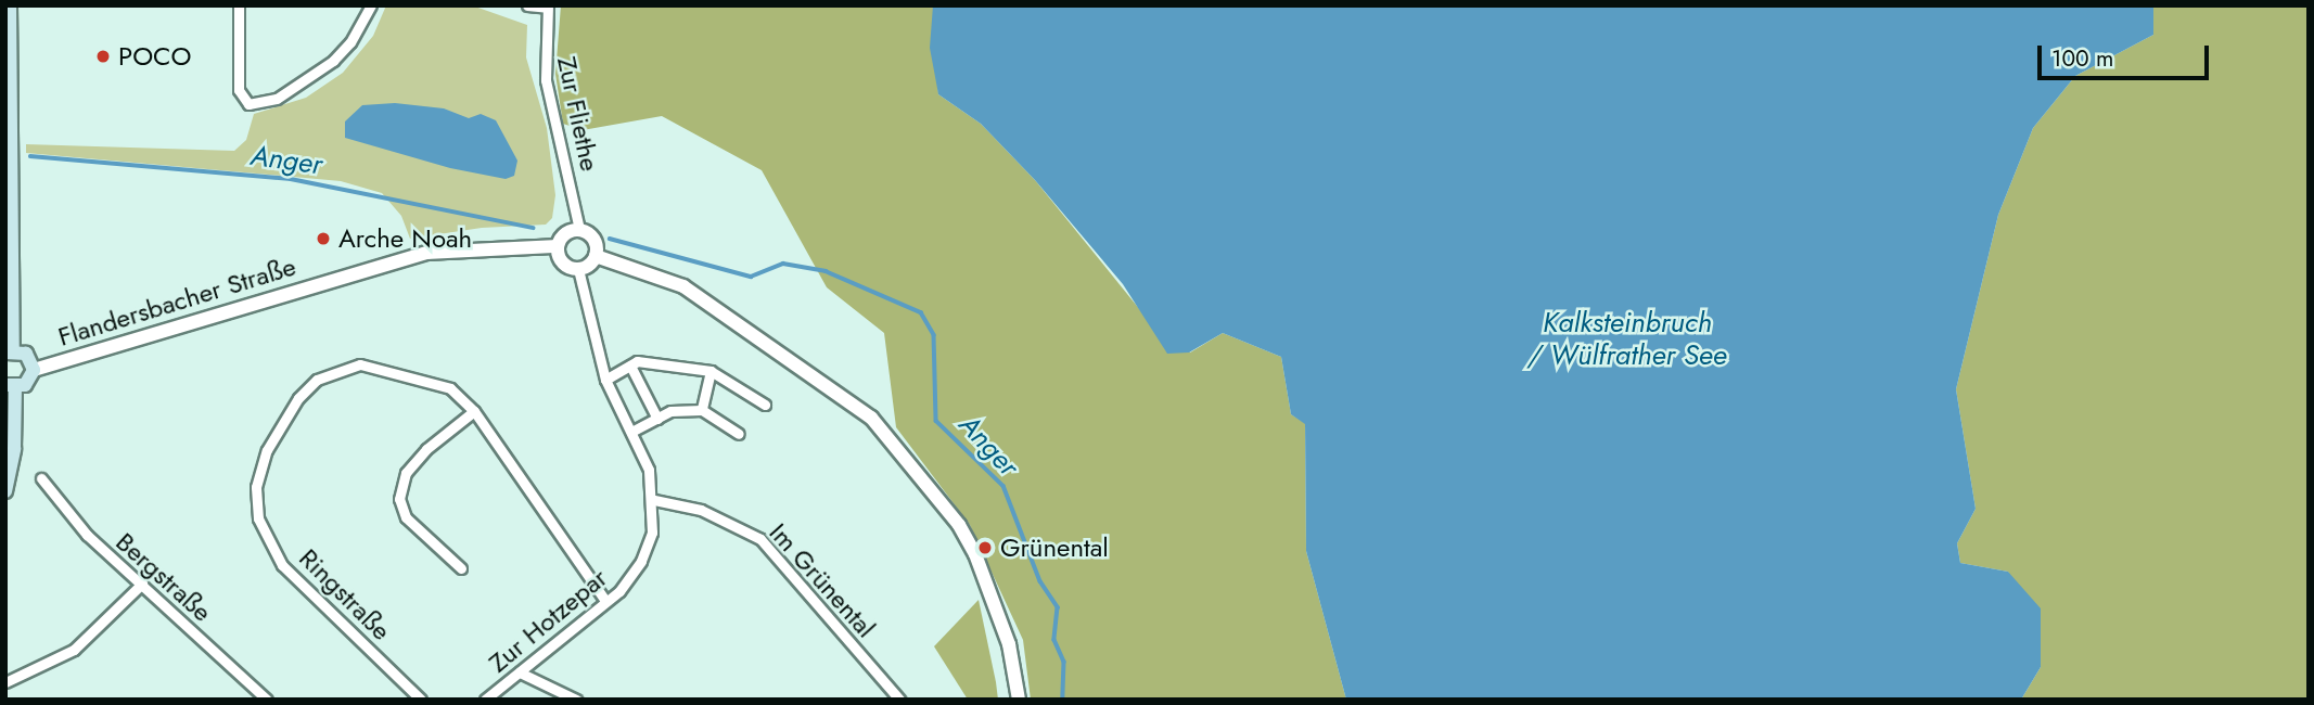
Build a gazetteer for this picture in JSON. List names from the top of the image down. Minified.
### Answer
{"streets":{"street":["Zur Fliethe","Flandersbacher Straße","Bergstraße","Im Grünental","Ringstraße","Zur Hotzepar"]},"crossings":[["Zur Fliethe","Flandersbacher Straße"],["Zur Fliethe","Zur Hotzepar"],["Flandersbacher Straße","Zur Hotzepar"],["Im Grünental","Zur Hotzepar"],["Ringstraße","Zur Hotzepar"]],"water":["Anger","Kalksteinbruch / Wülfrather See"],"places":["POCO","Arche Noah","Grünental"],"scale_bar":"100 m"}
